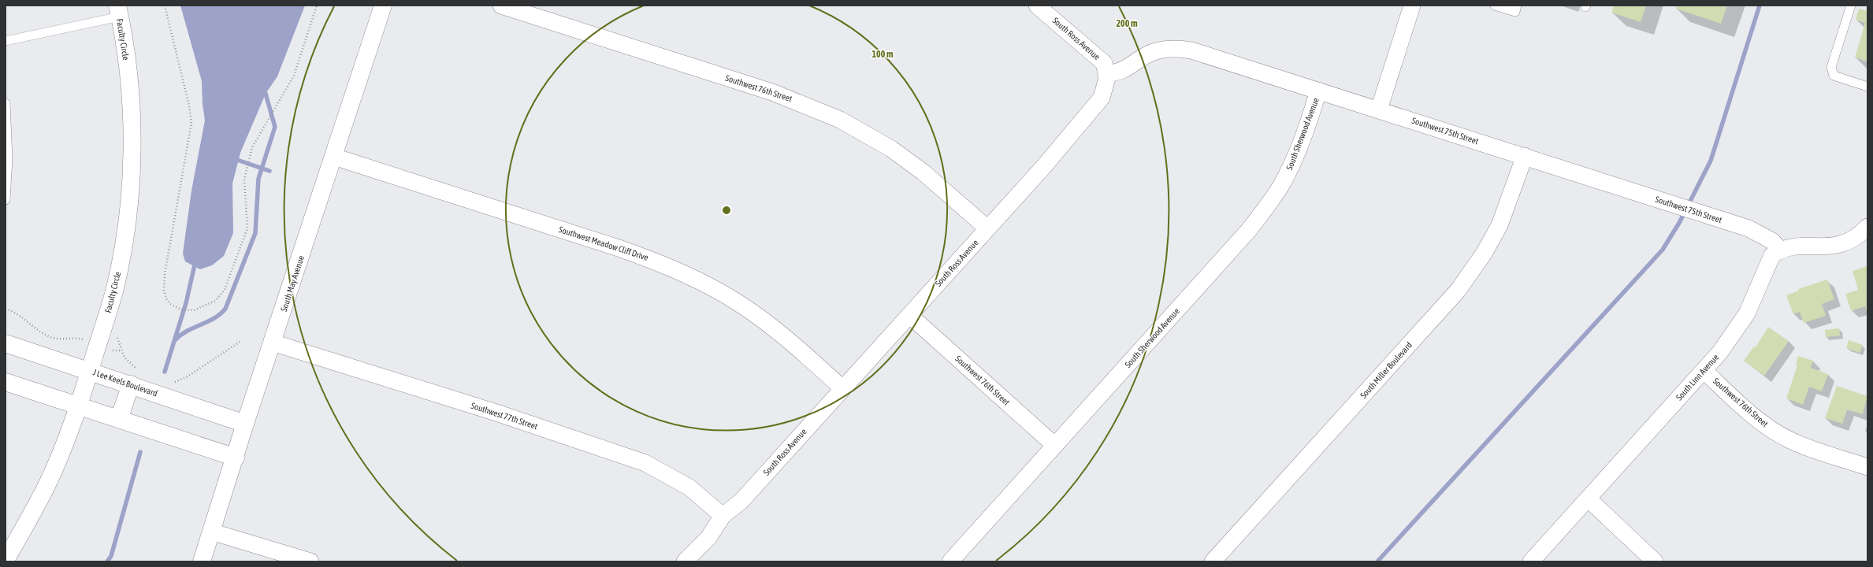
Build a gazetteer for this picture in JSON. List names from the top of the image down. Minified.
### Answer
{"streets":{"street":["South Ross Avenue","Faculty Circle","Southwest 76th Street","Southwest 75th Street","South Sherwood Avenue","Southwest Meadow Cliff Drive","South May Avenue","South Miller Boulevard","South Linn Avenue","J Lee Keels Boulevard","Southwest 77th Street"]},"crossings":[["South Ross Avenue","Southwest 76th Street"],["South Ross Avenue","Southwest 75th Street"],["South Ross Avenue","Southwest Meadow Cliff Drive"],["South Ross Avenue","Southwest 77th Street"],["Faculty Circle","J Lee Keels Boulevard"],["Southwest 76th Street","South Sherwood Avenue"],["Southwest 76th Street","South Linn Avenue"],["Southwest 75th Street","South Sherwood Avenue"],["Southwest 75th Street","South Miller Boulevard"],["Southwest 75th Street","South Linn Avenue"],["Southwest Meadow Cliff Drive","South May Avenue"],["South May Avenue","J Lee Keels Boulevard"],["South May Avenue","Southwest 77th Street"]],"rings":["200 m","100 m"]}
